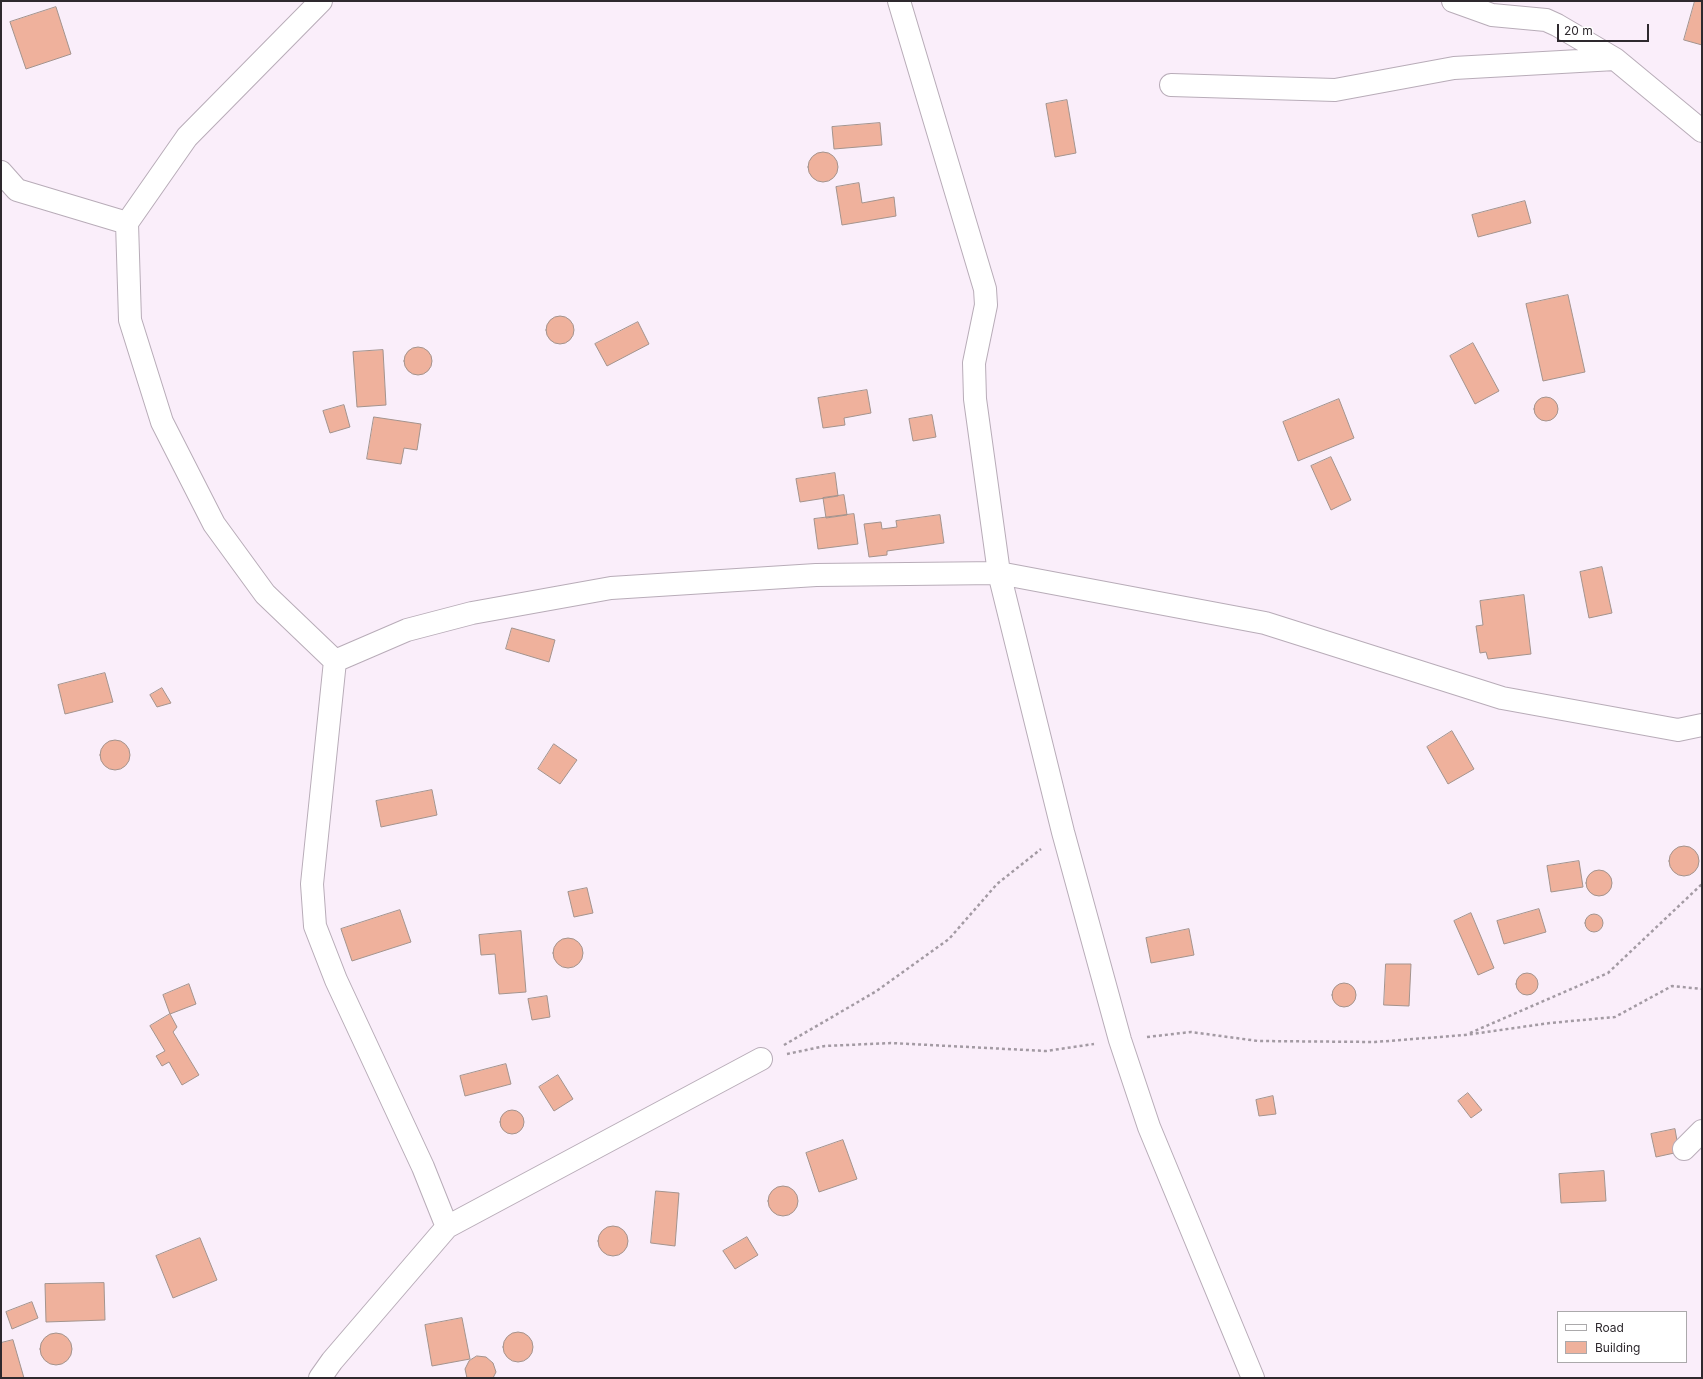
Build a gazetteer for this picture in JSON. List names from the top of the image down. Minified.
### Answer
{"legend":["Road","Building"],"scale_bar":"20 m"}
